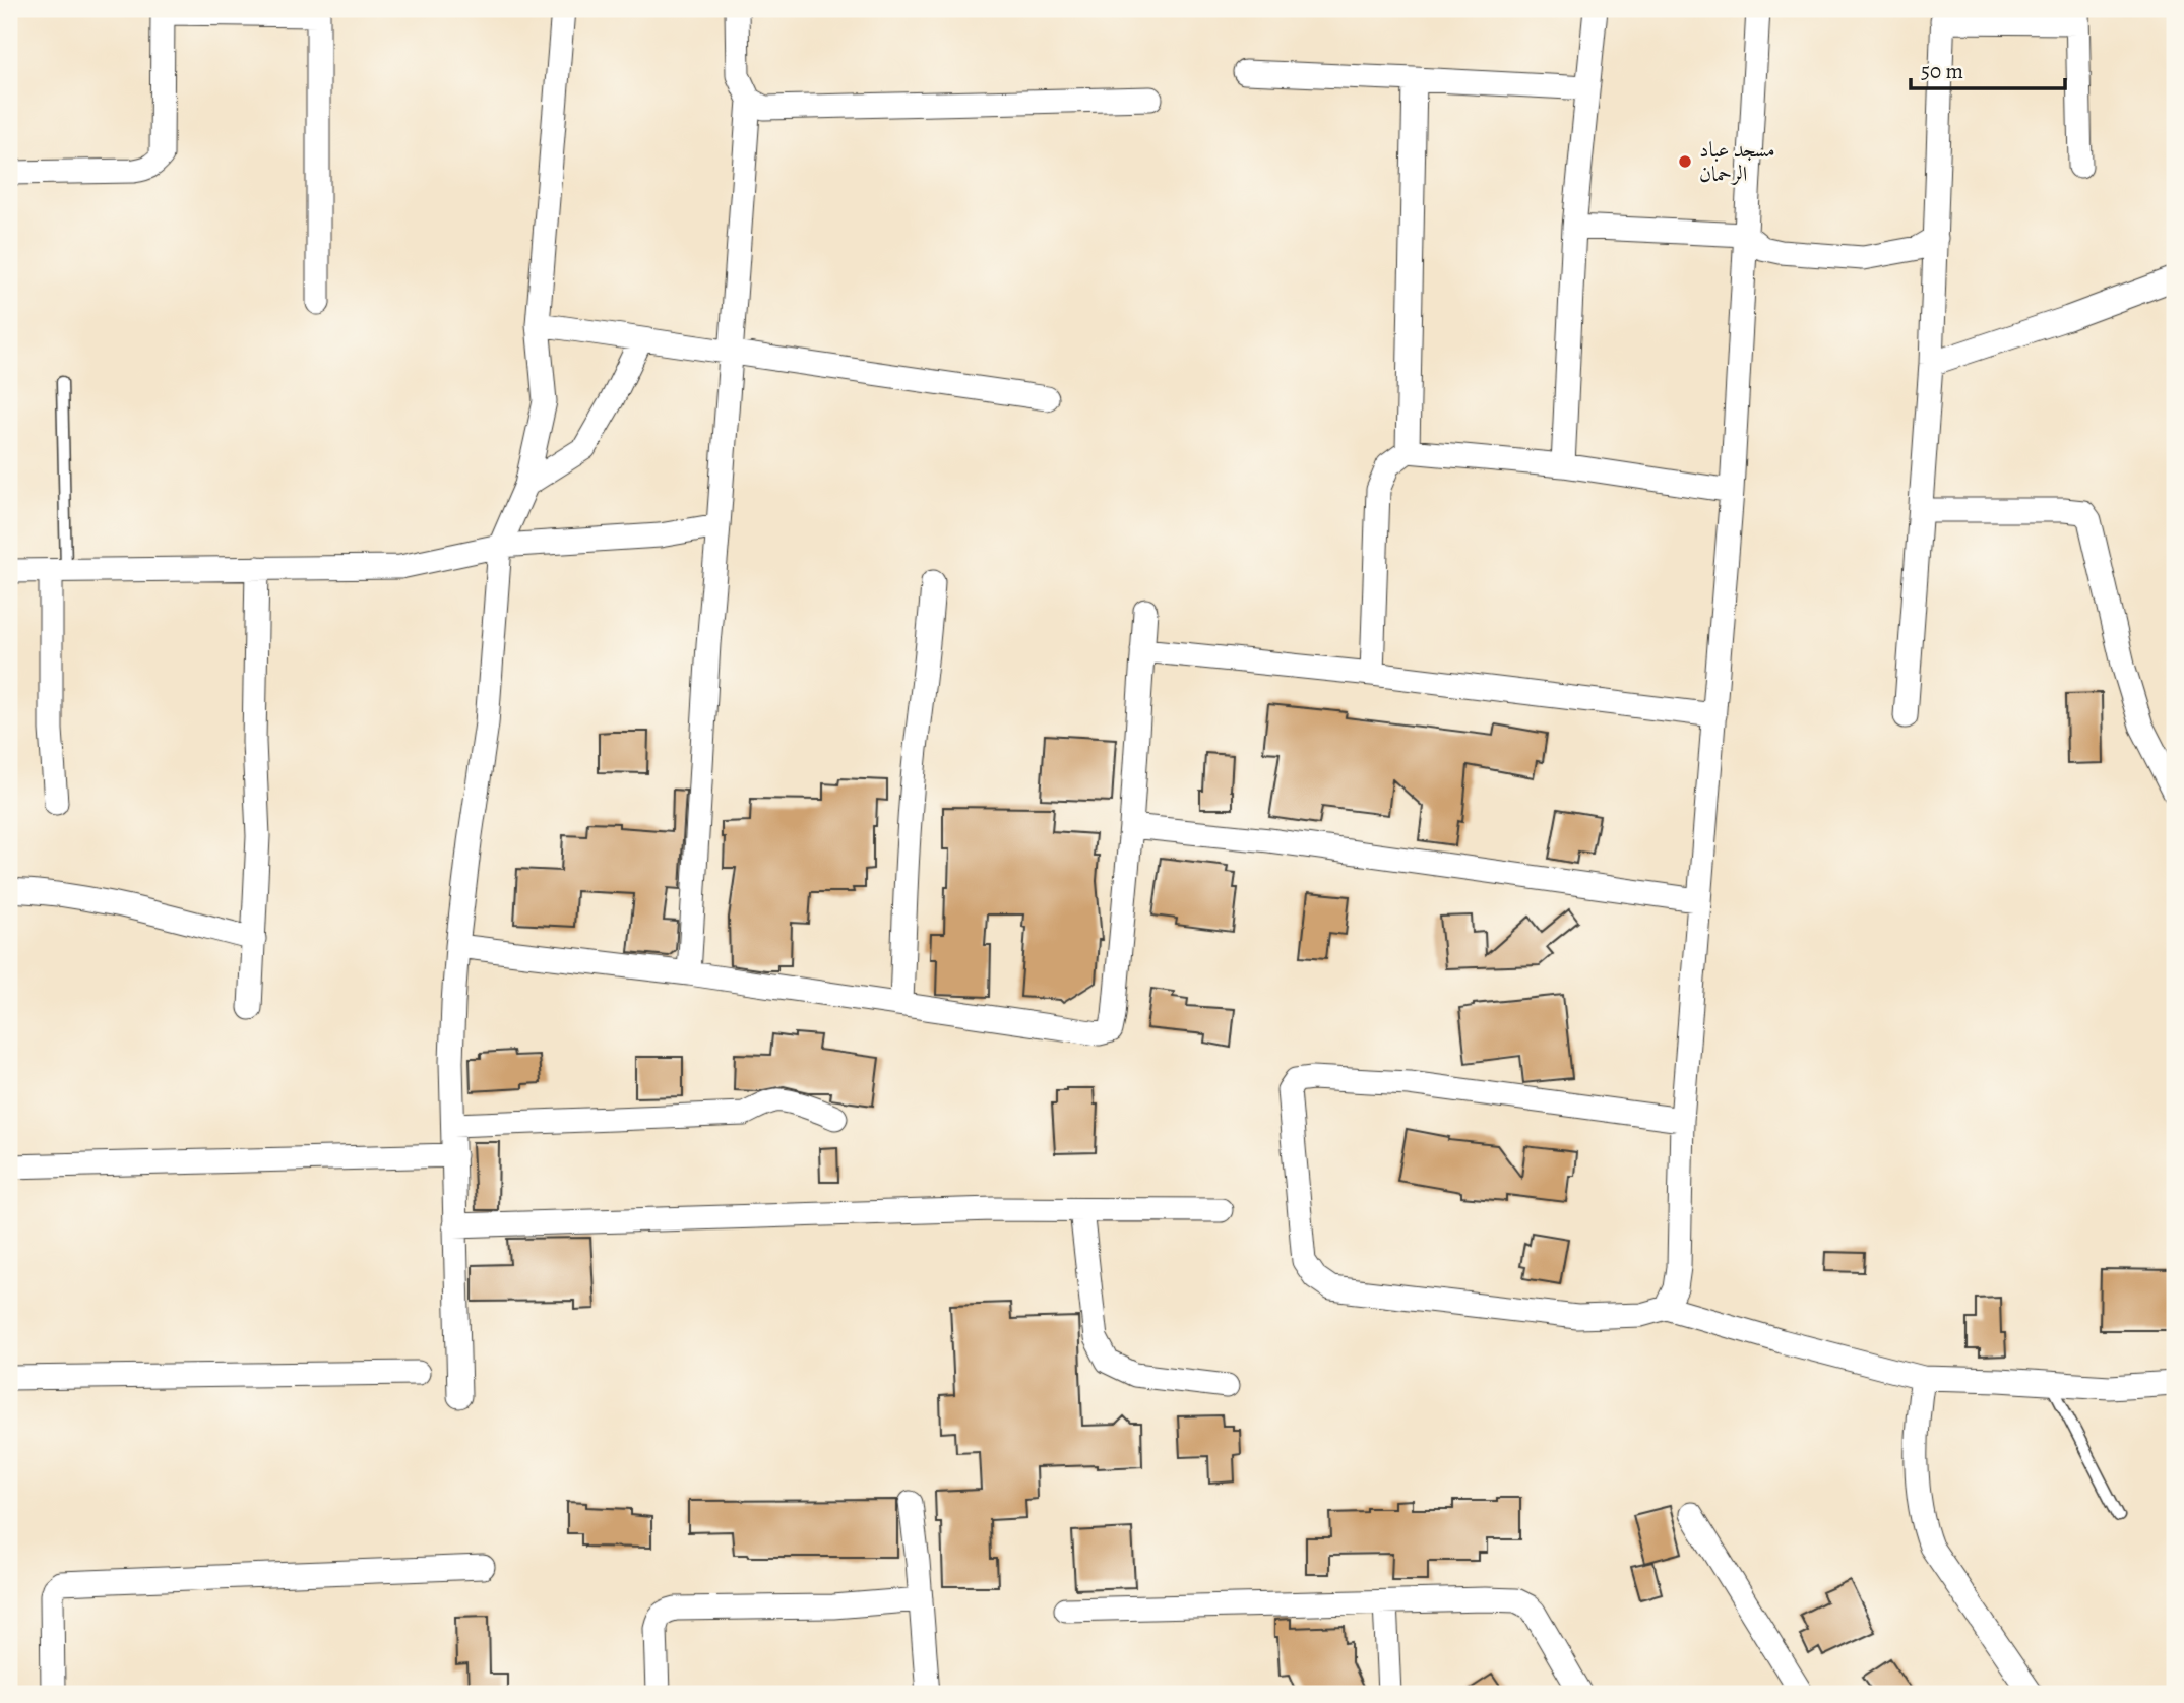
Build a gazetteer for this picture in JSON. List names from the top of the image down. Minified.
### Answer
{"places":["مسجد عباد الرحمان"],"scale_bar":"50 m"}
